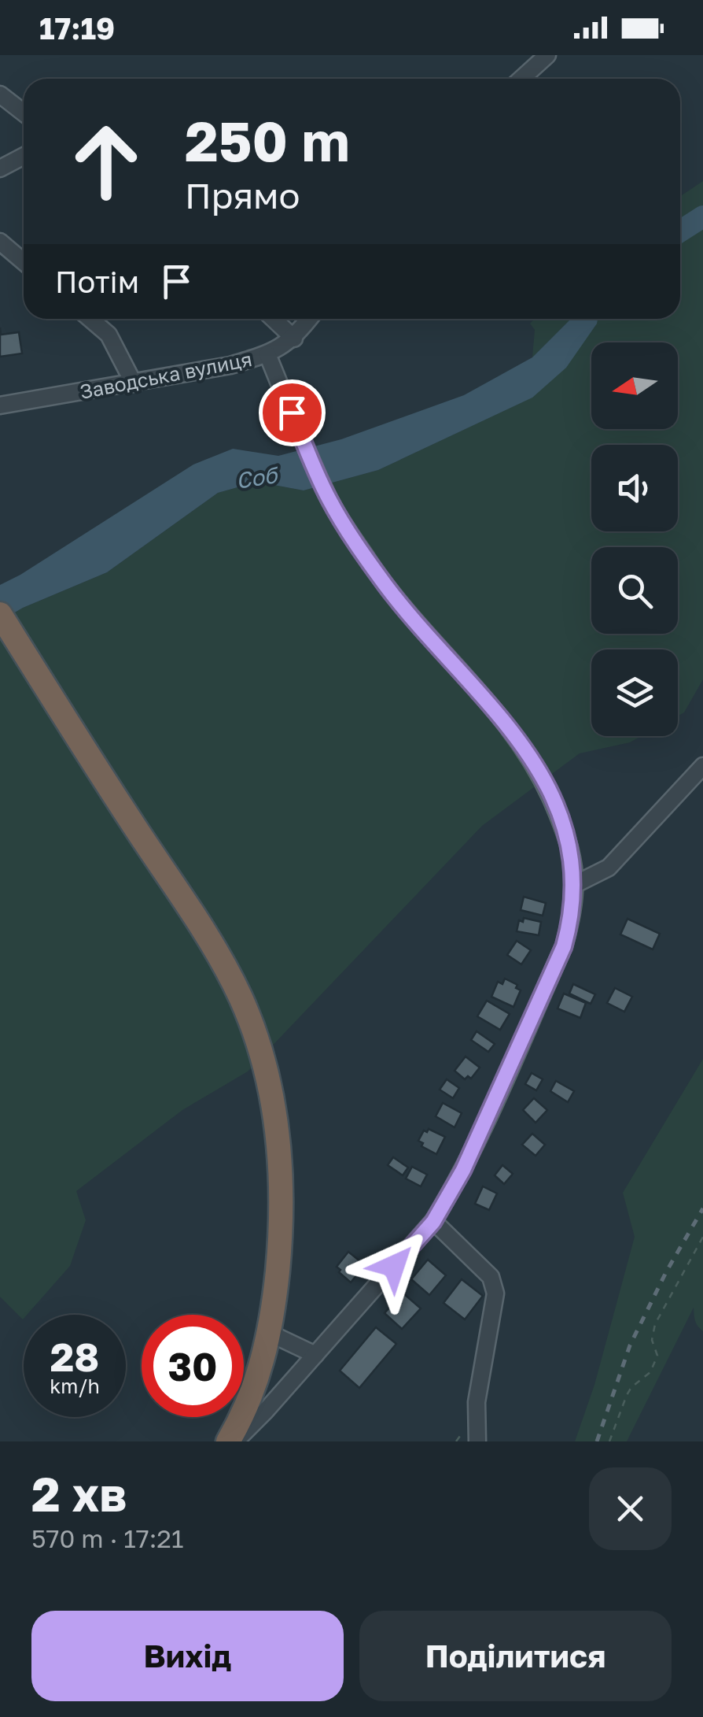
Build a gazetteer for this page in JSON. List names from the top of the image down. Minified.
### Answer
{"streets":{"street":["Заводська вулиця"]},"water":["Соб"],"north":"left","page":{"status":"17:19","turn":["250 m","Прямо"],"then":"Потім","speed":"28 km/h","limit":"30","heading":["2 хв","570 m · 17:21"],"buttons":["Вихід","Поділитися"]}}
